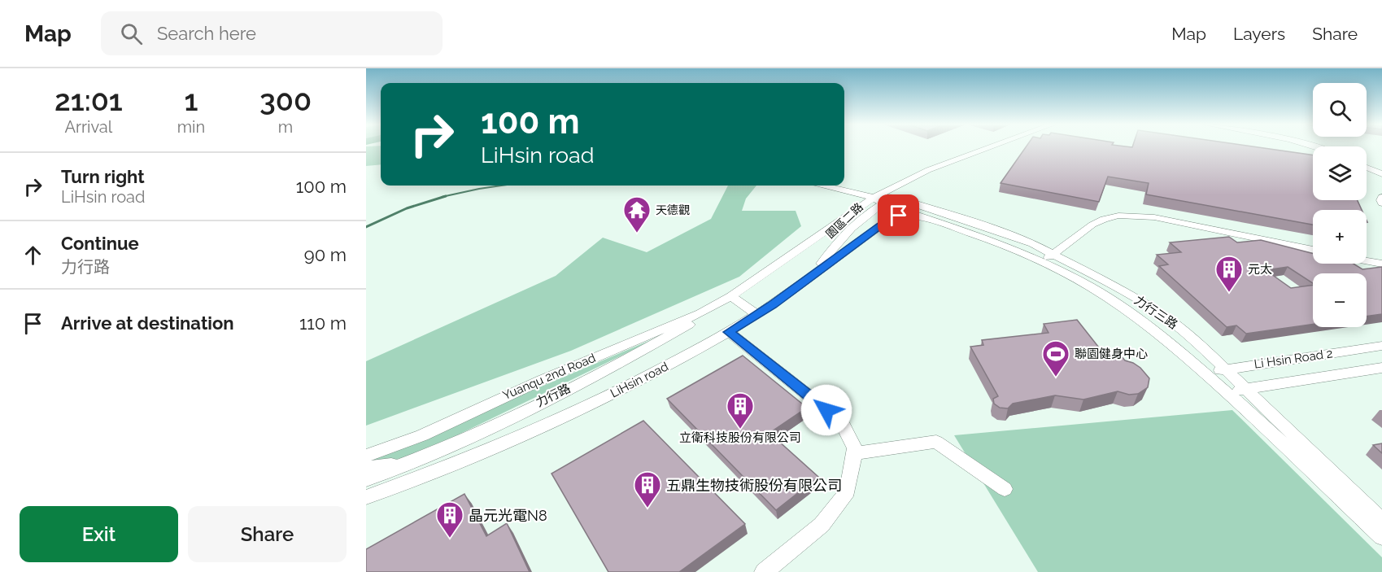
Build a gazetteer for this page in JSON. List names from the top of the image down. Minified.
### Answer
{"streets":{"street":["園區二路","力行三路","Li Hsin Road 2","Yuanqu 2nd Road","LiHsin road","力行路"]},"crossings":[["園區二路","力行三路"],["園區二路","Yuanqu 2nd Road"],["園區二路","LiHsin road"],["園區二路","力行路"],["力行三路","Li Hsin Road 2"],["Yuanqu 2nd Road","力行路"]],"places":{"temple":["天德觀"],"building":["元太","立衛科技股份有限公司","五鼎生物技術股份有限公司","晶元光電N8"],"sports":["聯園健身中心"]},"page":{"header":"Map","search":"Search here","nav":["Map","Layers","Share"],"eta":["21:01","Arrival","1","min","300","m"],"map_buttons":["+","−"],"turn":["100 m","LiHsin road"],"list":[{"name":"Turn right","note":"LiHsin road","value":"100 m"},{"name":"Continue","note":"力行路","value":"90 m"},{"name":"Arrive at destination","value":"110 m"}],"buttons":["Exit","Share"]}}
